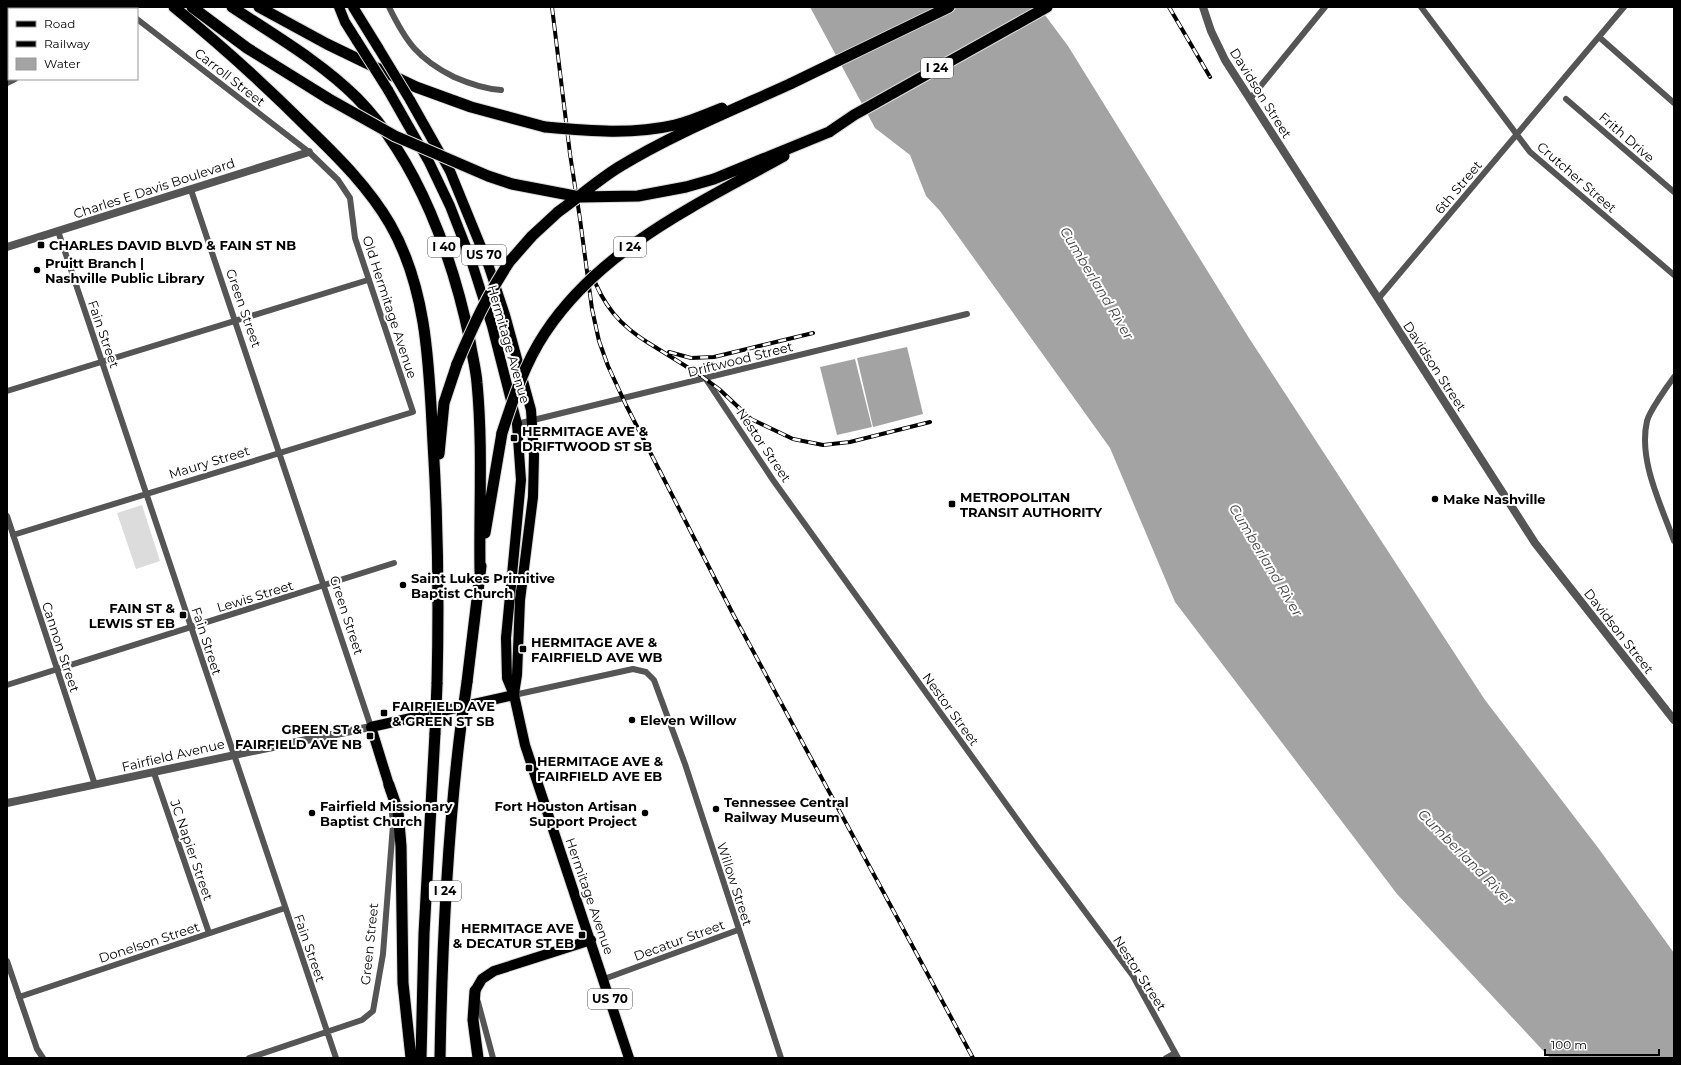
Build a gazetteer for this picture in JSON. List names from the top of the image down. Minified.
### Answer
{"streets":{"highway":["I 24","I 40"],"main road":["US 70","Green Street","Hermitage Avenue","Fairfield Avenue"],"street":["Carroll Street","Davidson Street","Frith Drive","Crutcher Street","6th Street","Charles E Davis Boulevard","Old Hermitage Avenue","Fain Street","Driftwood Street","Nestor Street","Maury Street","Lewis Street","Cannon Street","JC Napier Street","Willow Street","Decatur Street","Donelson Street"]},"crossings":[["I 24","I 40"],["Carroll Street","Charles E Davis Boulevard"],["Carroll Street","Old Hermitage Avenue"],["Davidson Street","6th Street"],["Crutcher Street","6th Street"],["Charles E Davis Boulevard","Old Hermitage Avenue"],["Charles E Davis Boulevard","Green Street"],["Charles E Davis Boulevard","Fain Street"],["Old Hermitage Avenue","Maury Street"],["Green Street","Fain Street"],["Green Street","Maury Street"],["Green Street","Lewis Street"],["Green Street","Fairfield Avenue"],["Fain Street","Maury Street"],["Fain Street","Lewis Street"],["Fain Street","Fairfield Avenue"],["Fain Street","Donelson Street"],["Hermitage Avenue","Driftwood Street"],["Hermitage Avenue","Fairfield Avenue"],["Hermitage Avenue","Decatur Street"],["Driftwood Street","Nestor Street"],["Maury Street","Cannon Street"],["Lewis Street","Cannon Street"],["Cannon Street","Fairfield Avenue"],["Fairfield Avenue","JC Napier Street"],["Fairfield Avenue","Willow Street"],["JC Napier Street","Donelson Street"],["Willow Street","Decatur Street"]],"water":["Cumberland River"],"places":{"transit":["CHARLES DAVID BLVD & FAIN ST NB","HERMITAGE AVE & DRIFTWOOD ST SB","METROPOLITAN TRANSIT AUTHORITY","FAIN ST & LEWIS ST EB","HERMITAGE AVE & FAIRFIELD AVE WB","FAIRFIELD AVE & GREEN ST SB","GREEN ST & FAIRFIELD AVE NB","HERMITAGE AVE & FAIRFIELD AVE EB","HERMITAGE AVE & DECATUR ST EB"],"other":["Pruitt Branch | Nashville Public Library","Make Nashville","Saint Lukes Primitive Baptist Church","Eleven Willow","Tennessee Central Railway Museum","Fairfield Missionary Baptist Church","Fort Houston Artisan Support Project"]},"legend":["Road","Railway","Water"],"scale_bar":"100 m"}
